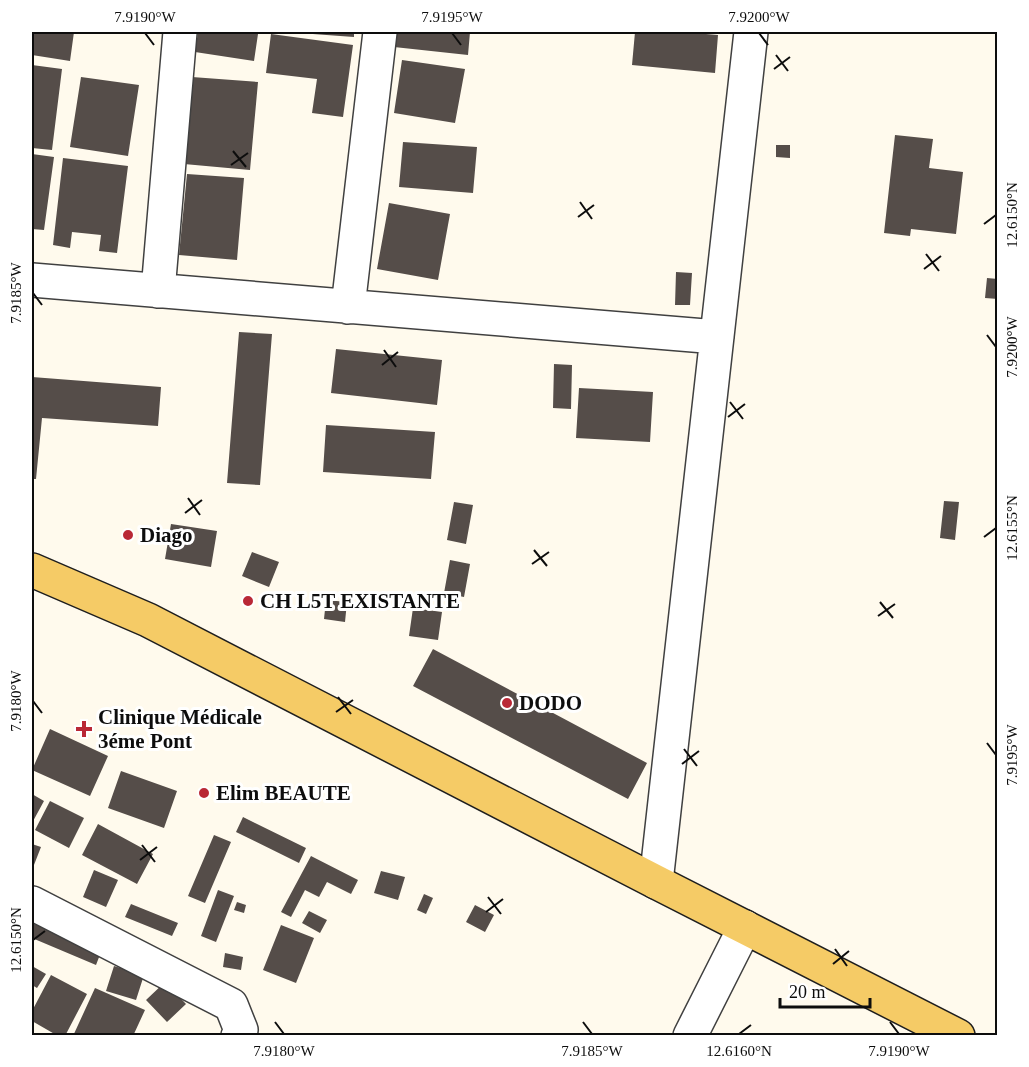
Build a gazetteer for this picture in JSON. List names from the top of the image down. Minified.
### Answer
{"places":{"other":["Diago","CH L5T EXISTANTE","DODO","Elim BEAUTE"],"health":["Clinique Médicale 3éme Pont"]},"scale_bar":"20 m","coordinates":["7.9190°W","7.9195°W","7.9200°W","12.6150°N","7.9185°W","12.6155°N","7.9180°W","12.6160°N"]}
